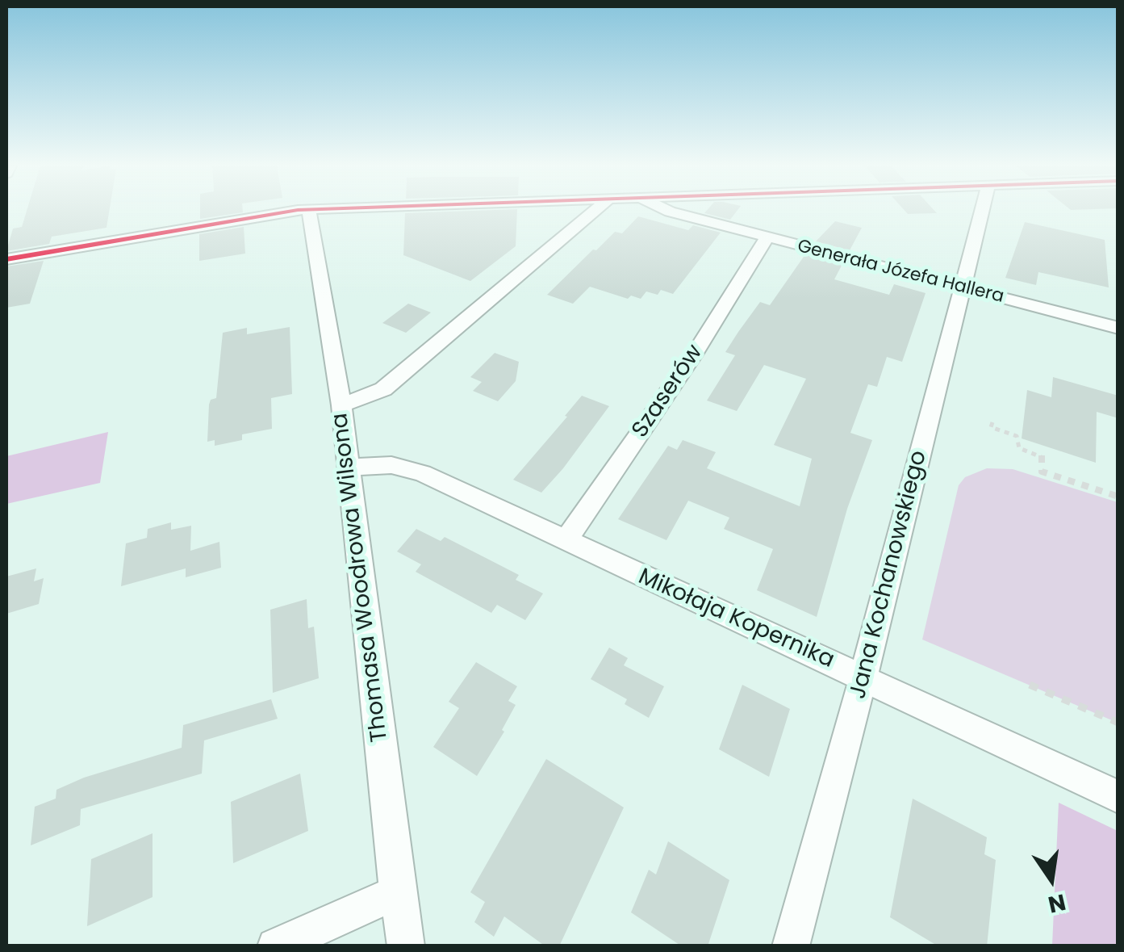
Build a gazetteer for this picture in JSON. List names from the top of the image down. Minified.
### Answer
{"streets":{"street":["Generała Józefa Hallera","Szaserów","Jana Kochanowskiego","Thomasa Woodrowa Wilsona","Mikołaja Kopernika"]},"crossings":[["Generała Józefa Hallera","Szaserów"],["Generała Józefa Hallera","Jana Kochanowskiego"],["Szaserów","Mikołaja Kopernika"],["Jana Kochanowskiego","Mikołaja Kopernika"],["Thomasa Woodrowa Wilsona","Mikołaja Kopernika"]],"north":"bottom"}
